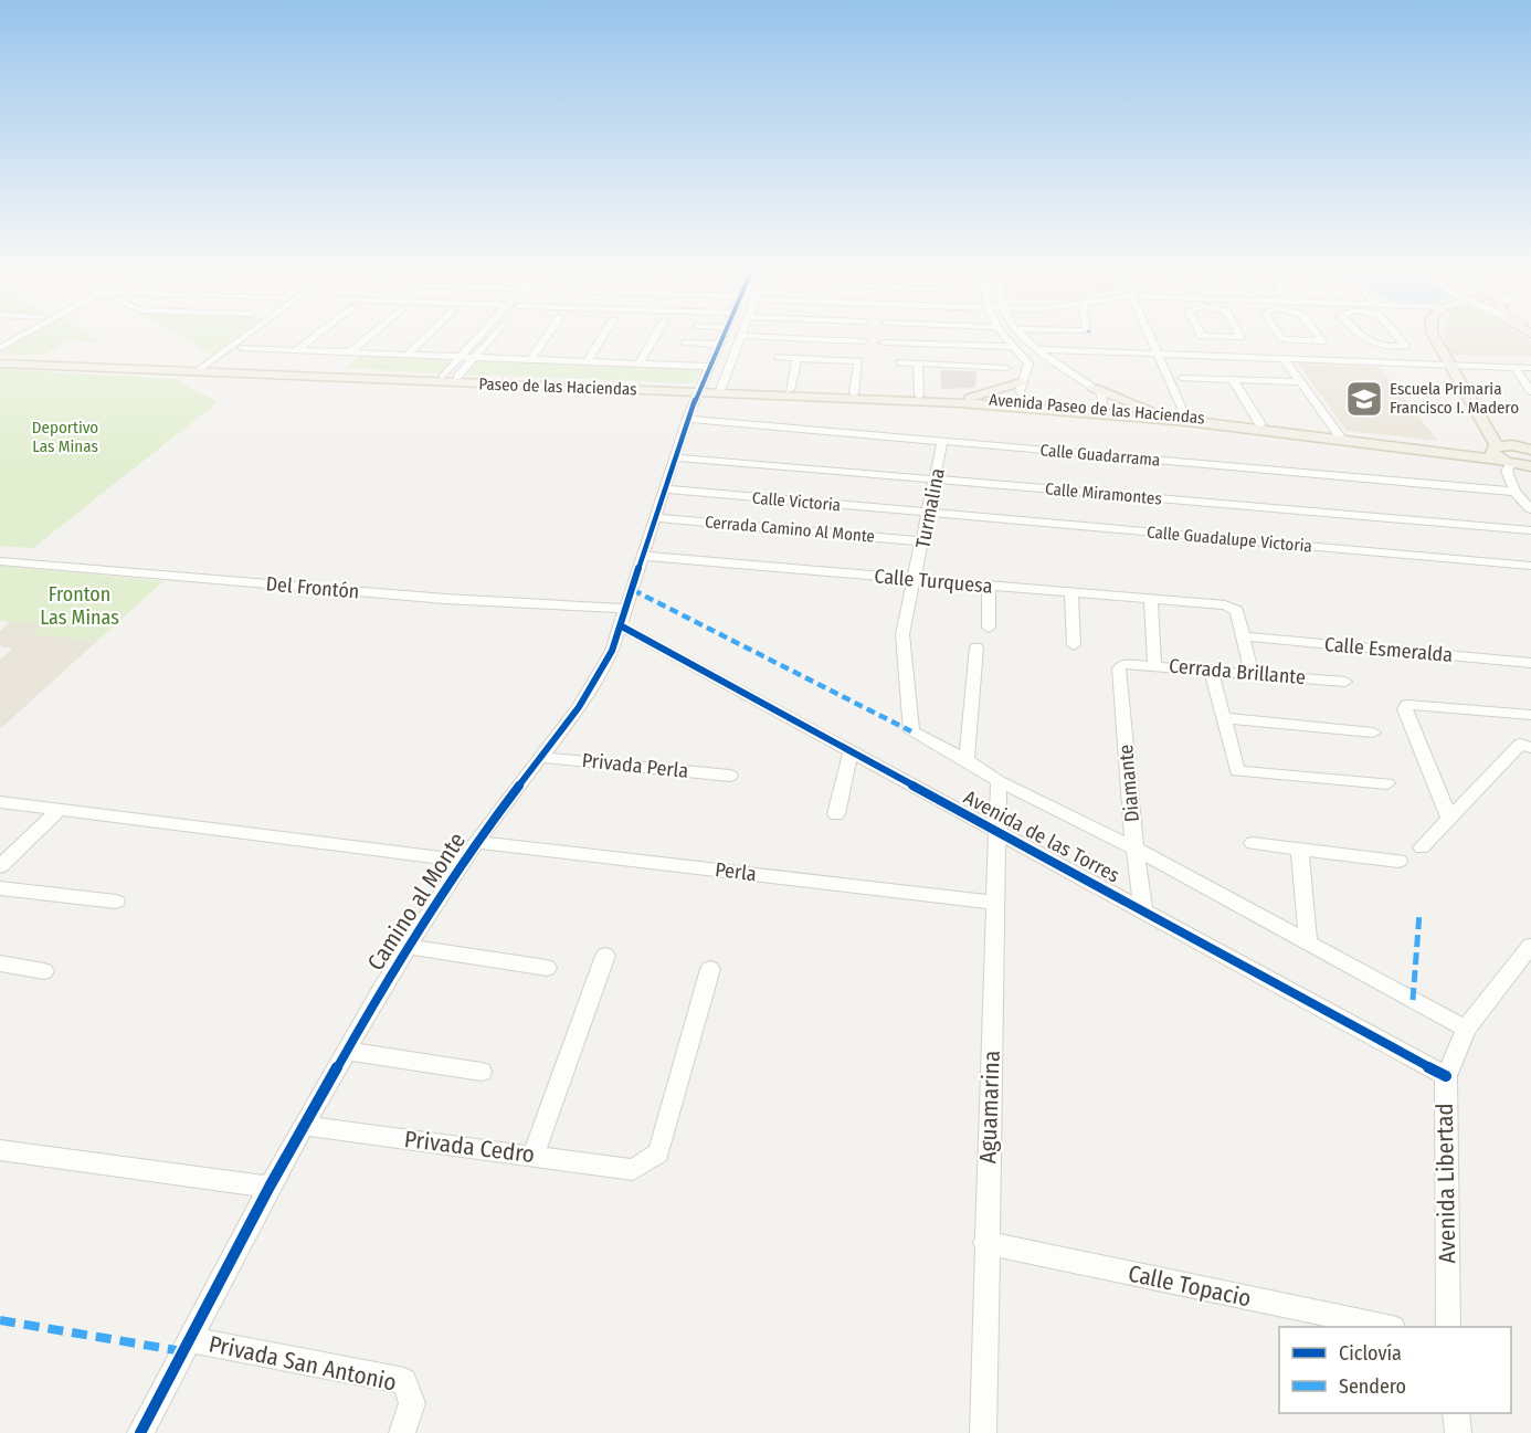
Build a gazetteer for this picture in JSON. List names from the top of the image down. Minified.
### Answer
{"streets":{"main road":["Paseo de las Haciendas","Avenida Paseo de las Haciendas"],"street":["Calle Guadarrama","Calle Miramontes","Calle Victoria","Turmalina","Cerrada Camino Al Monte","Calle Guadalupe Victoria","Calle Turquesa","Del Frontón","Calle Esmeralda","Cerrada Brillante","Privada Perla","Diamante","Avenida de las Torres","Perla","Camino al Monte","Aguamarina","Privada Cedro","Avenida Libertad","Calle Topacio","Privada San Antonio"]},"crossings":[["Paseo de las Haciendas","Avenida Paseo de las Haciendas"],["Paseo de las Haciendas","Camino al Monte"],["Avenida Paseo de las Haciendas","Camino al Monte"],["Calle Guadarrama","Turmalina"],["Calle Guadarrama","Camino al Monte"],["Calle Miramontes","Turmalina"],["Calle Miramontes","Camino al Monte"],["Calle Victoria","Turmalina"],["Calle Victoria","Calle Guadalupe Victoria"],["Calle Victoria","Camino al Monte"],["Turmalina","Cerrada Camino Al Monte"],["Turmalina","Calle Guadalupe Victoria"],["Turmalina","Calle Turquesa"],["Turmalina","Avenida de las Torres"],["Cerrada Camino Al Monte","Camino al Monte"],["Calle Turquesa","Calle Esmeralda"],["Calle Turquesa","Camino al Monte"],["Del Frontón","Avenida de las Torres"],["Del Frontón","Camino al Monte"],["Cerrada Brillante","Diamante"],["Privada Perla","Camino al Monte"],["Diamante","Avenida de las Torres"],["Avenida de las Torres","Camino al Monte"],["Avenida de las Torres","Aguamarina"],["Avenida de las Torres","Avenida Libertad"],["Perla","Camino al Monte"],["Perla","Aguamarina"],["Camino al Monte","Privada Cedro"],["Camino al Monte","Privada San Antonio"],["Aguamarina","Calle Topacio"]],"parks":["Deportivo Las Minas","Fronton Las Minas"],"places":{"school or university":["Escuela Primaria Francisco I. Madero"]},"legend":["Ciclovía","Sendero"]}
